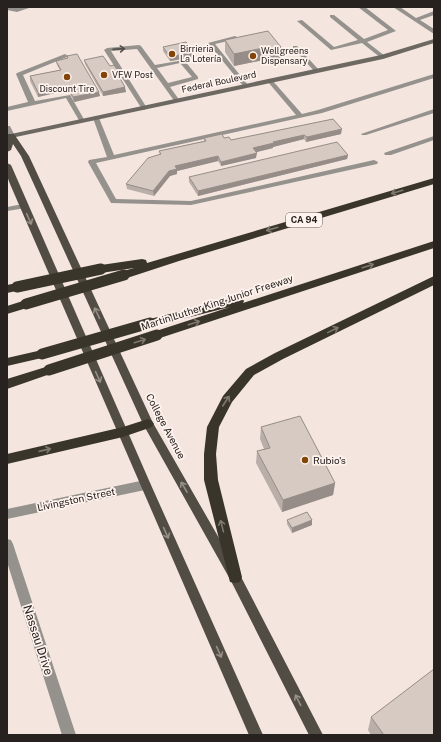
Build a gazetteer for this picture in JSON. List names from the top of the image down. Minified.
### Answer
{"streets":{"highway":["CA 94","Martin Luther King Junior Freeway"],"main road":["Federal Boulevard","College Avenue"],"street":["Livingston Street","Nassau Drive"]},"crossings":[["Federal Boulevard","College Avenue"]],"places":["Birrieria La Lotería","Wellgreens Dispensary","VFW Post","Discount Tire","Rubio's"]}
